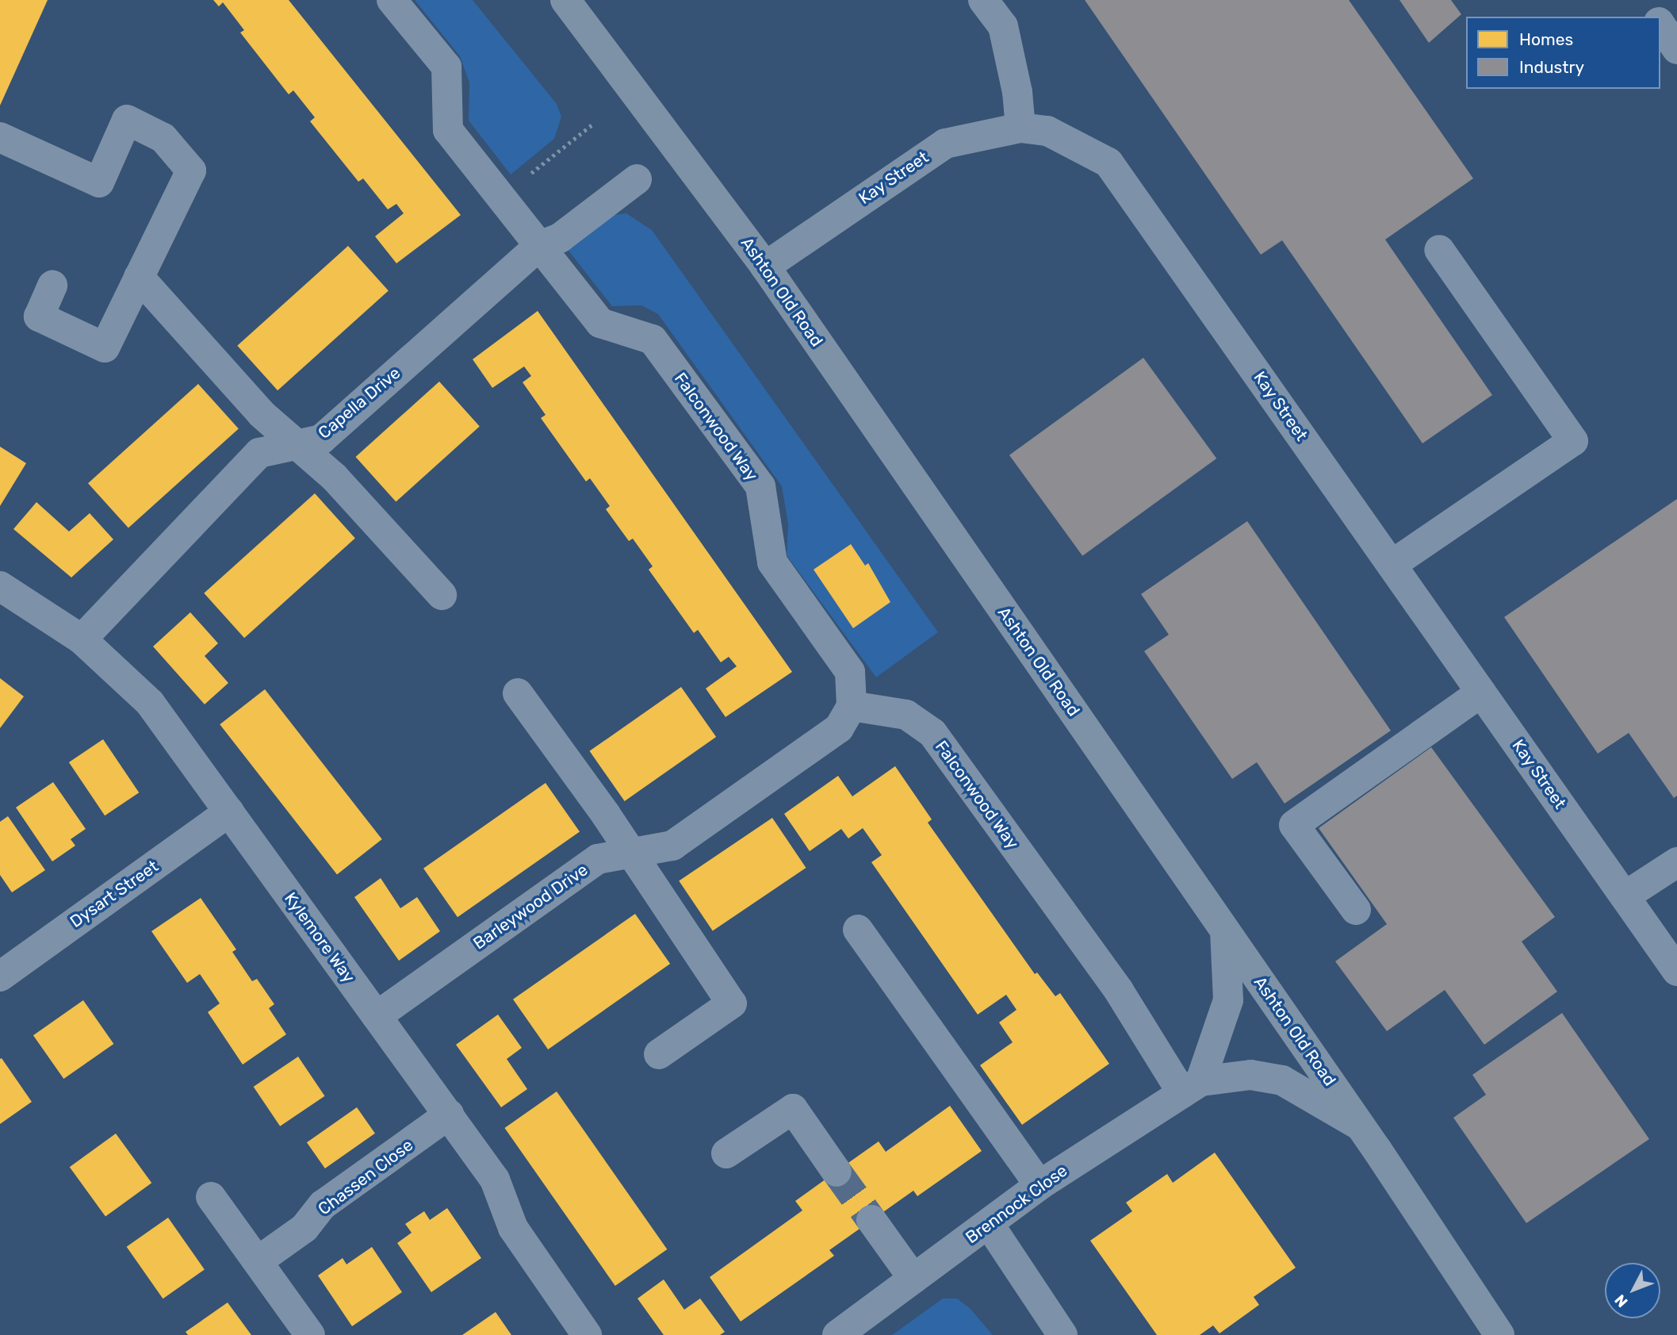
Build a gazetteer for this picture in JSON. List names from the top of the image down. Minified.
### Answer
{"streets":{"highway":["Ashton Old Road"],"street":["Kay Street","Capella Drive","Falconwood Way","Dysart Street","Barleywood Drive","Kylemore Way","Chassen Close","Brennock Close"]},"crossings":[["Kay Street","Ashton Old Road"],["Ashton Old Road","Brennock Close"],["Capella Drive","Falconwood Way"],["Capella Drive","Kylemore Way"],["Falconwood Way","Barleywood Drive"],["Falconwood Way","Brennock Close"],["Dysart Street","Kylemore Way"],["Barleywood Drive","Kylemore Way"],["Kylemore Way","Chassen Close"]],"legend":["Homes","Industry"],"north":"bottom left"}
